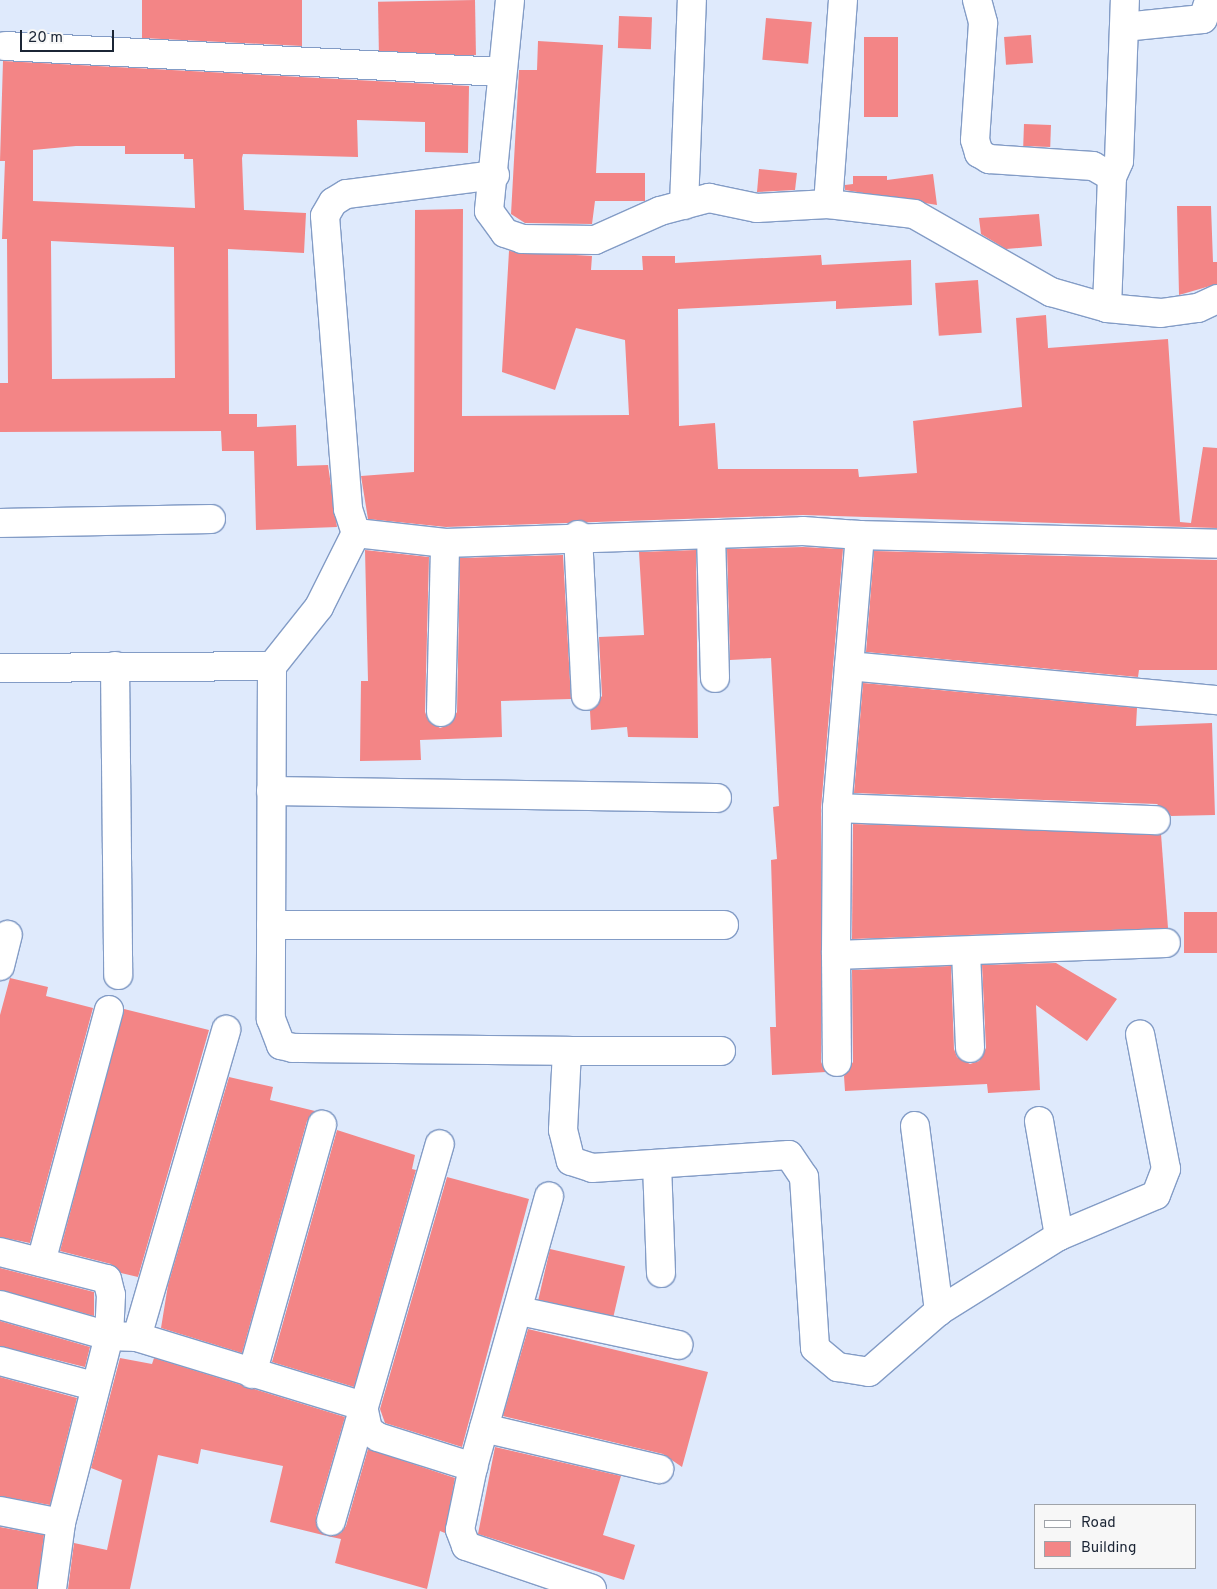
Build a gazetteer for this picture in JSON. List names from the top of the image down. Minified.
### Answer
{"legend":["Road","Building"],"scale_bar":"20 m"}
